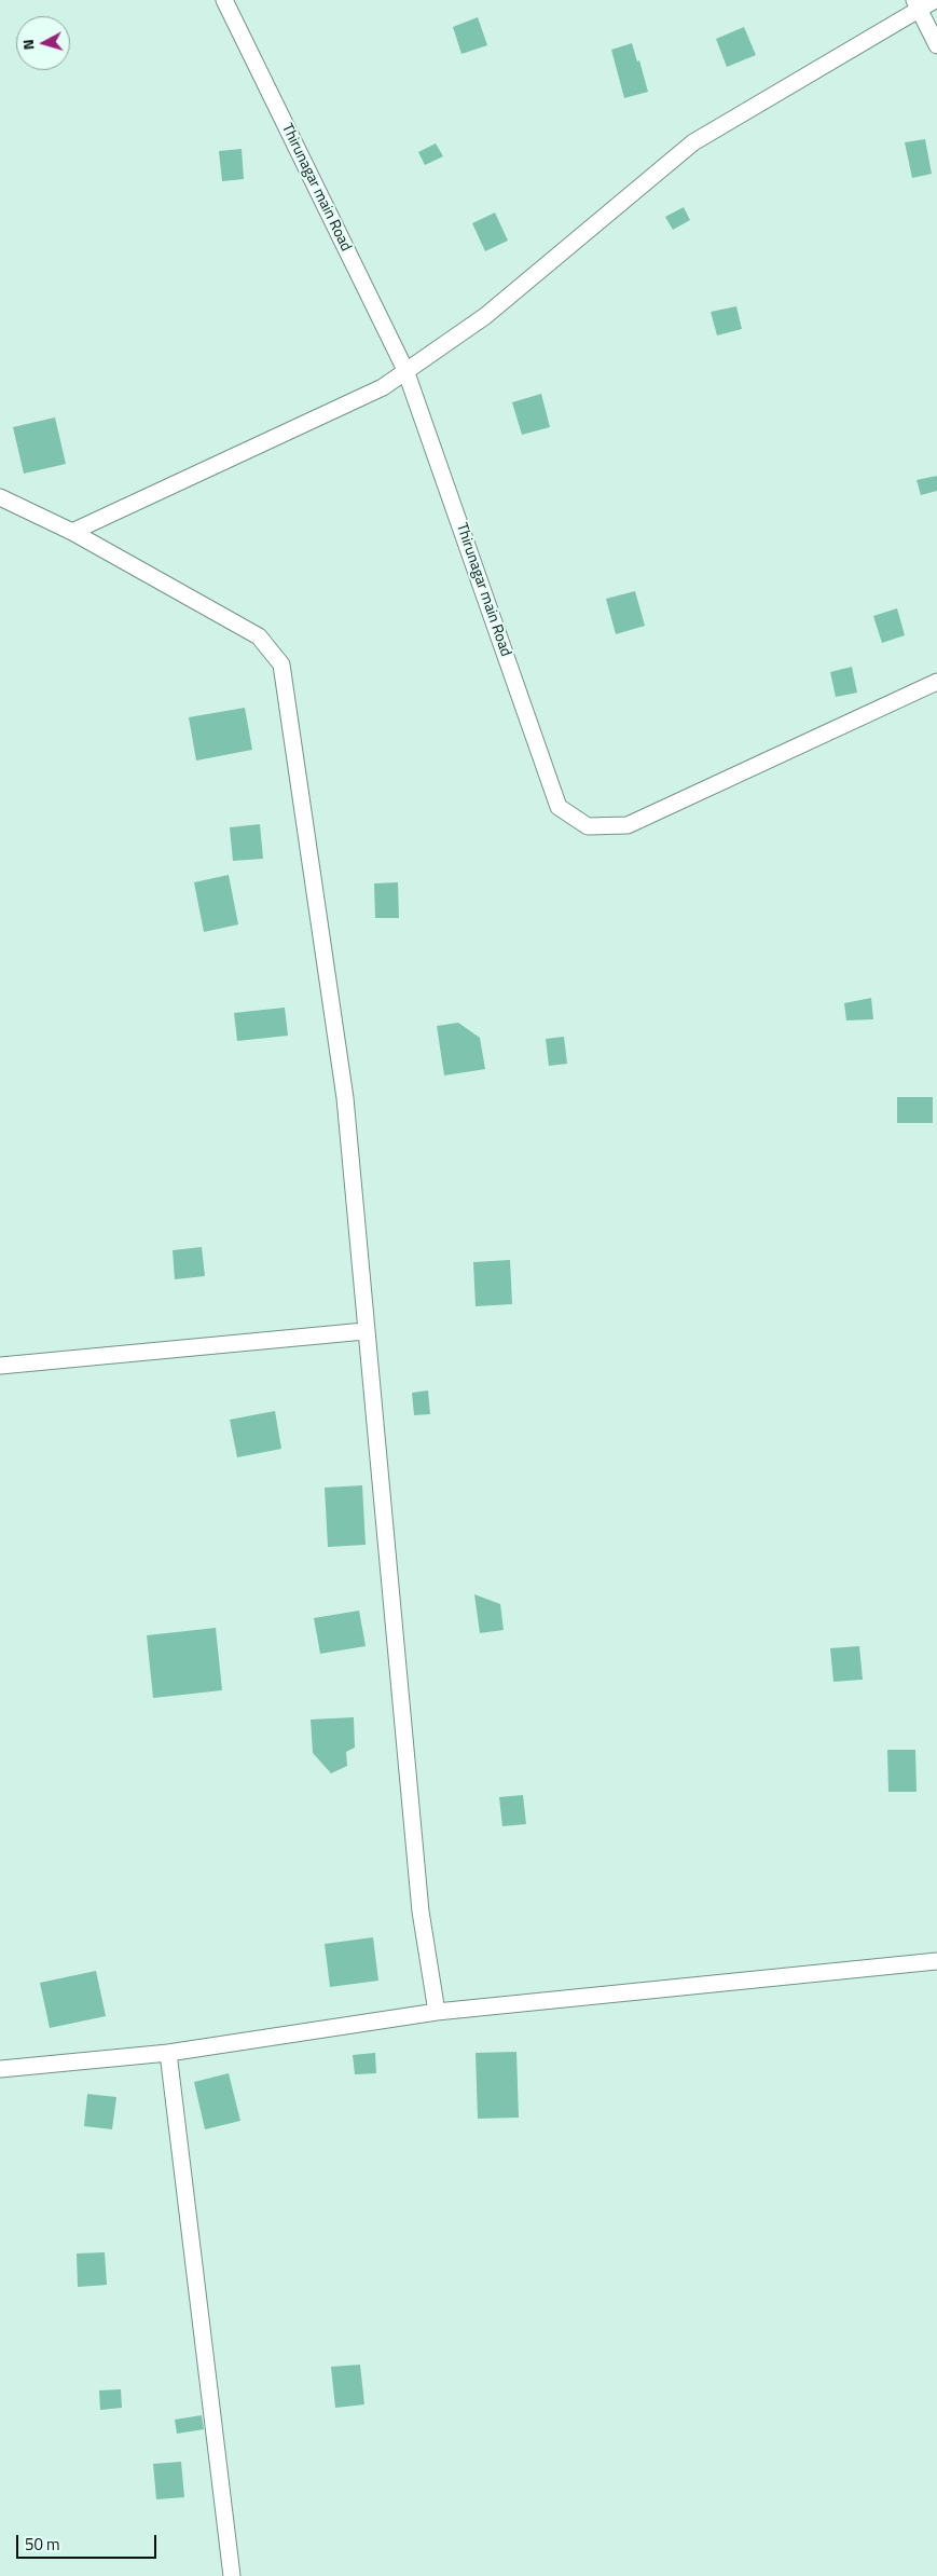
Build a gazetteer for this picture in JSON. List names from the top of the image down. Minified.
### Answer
{"streets":{"street":["Thirunagar main Road"]},"scale_bar":"50 m","north":"left"}
